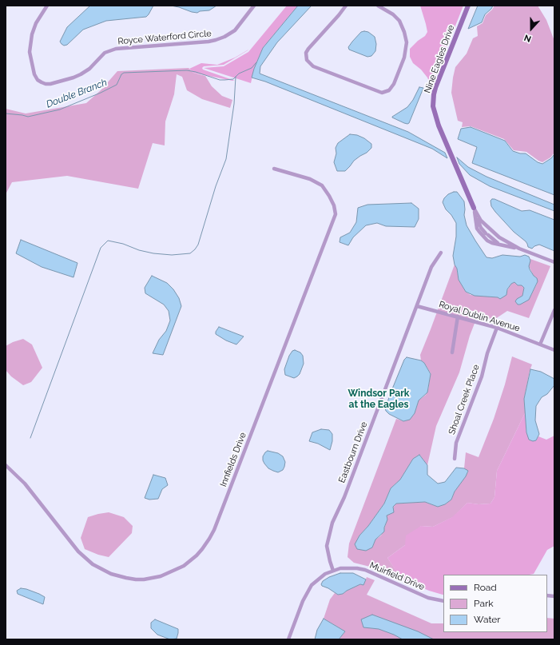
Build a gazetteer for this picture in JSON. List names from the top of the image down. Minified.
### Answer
{"streets":{"street":["Royce Waterford Circle","Nine Eagles Drive","Royal Dublin Avenue","Shoal Creek Place","Eastbourn Drive","Innfields Drive","Muirfield Drive"]},"crossings":[["Royal Dublin Avenue","Shoal Creek Place"],["Royal Dublin Avenue","Eastbourn Drive"],["Eastbourn Drive","Muirfield Drive"]],"districts":["Windsor Park at the Eagles"],"water":["Double Branch"],"legend":["Road","Park","Water"],"north":"bottom"}
